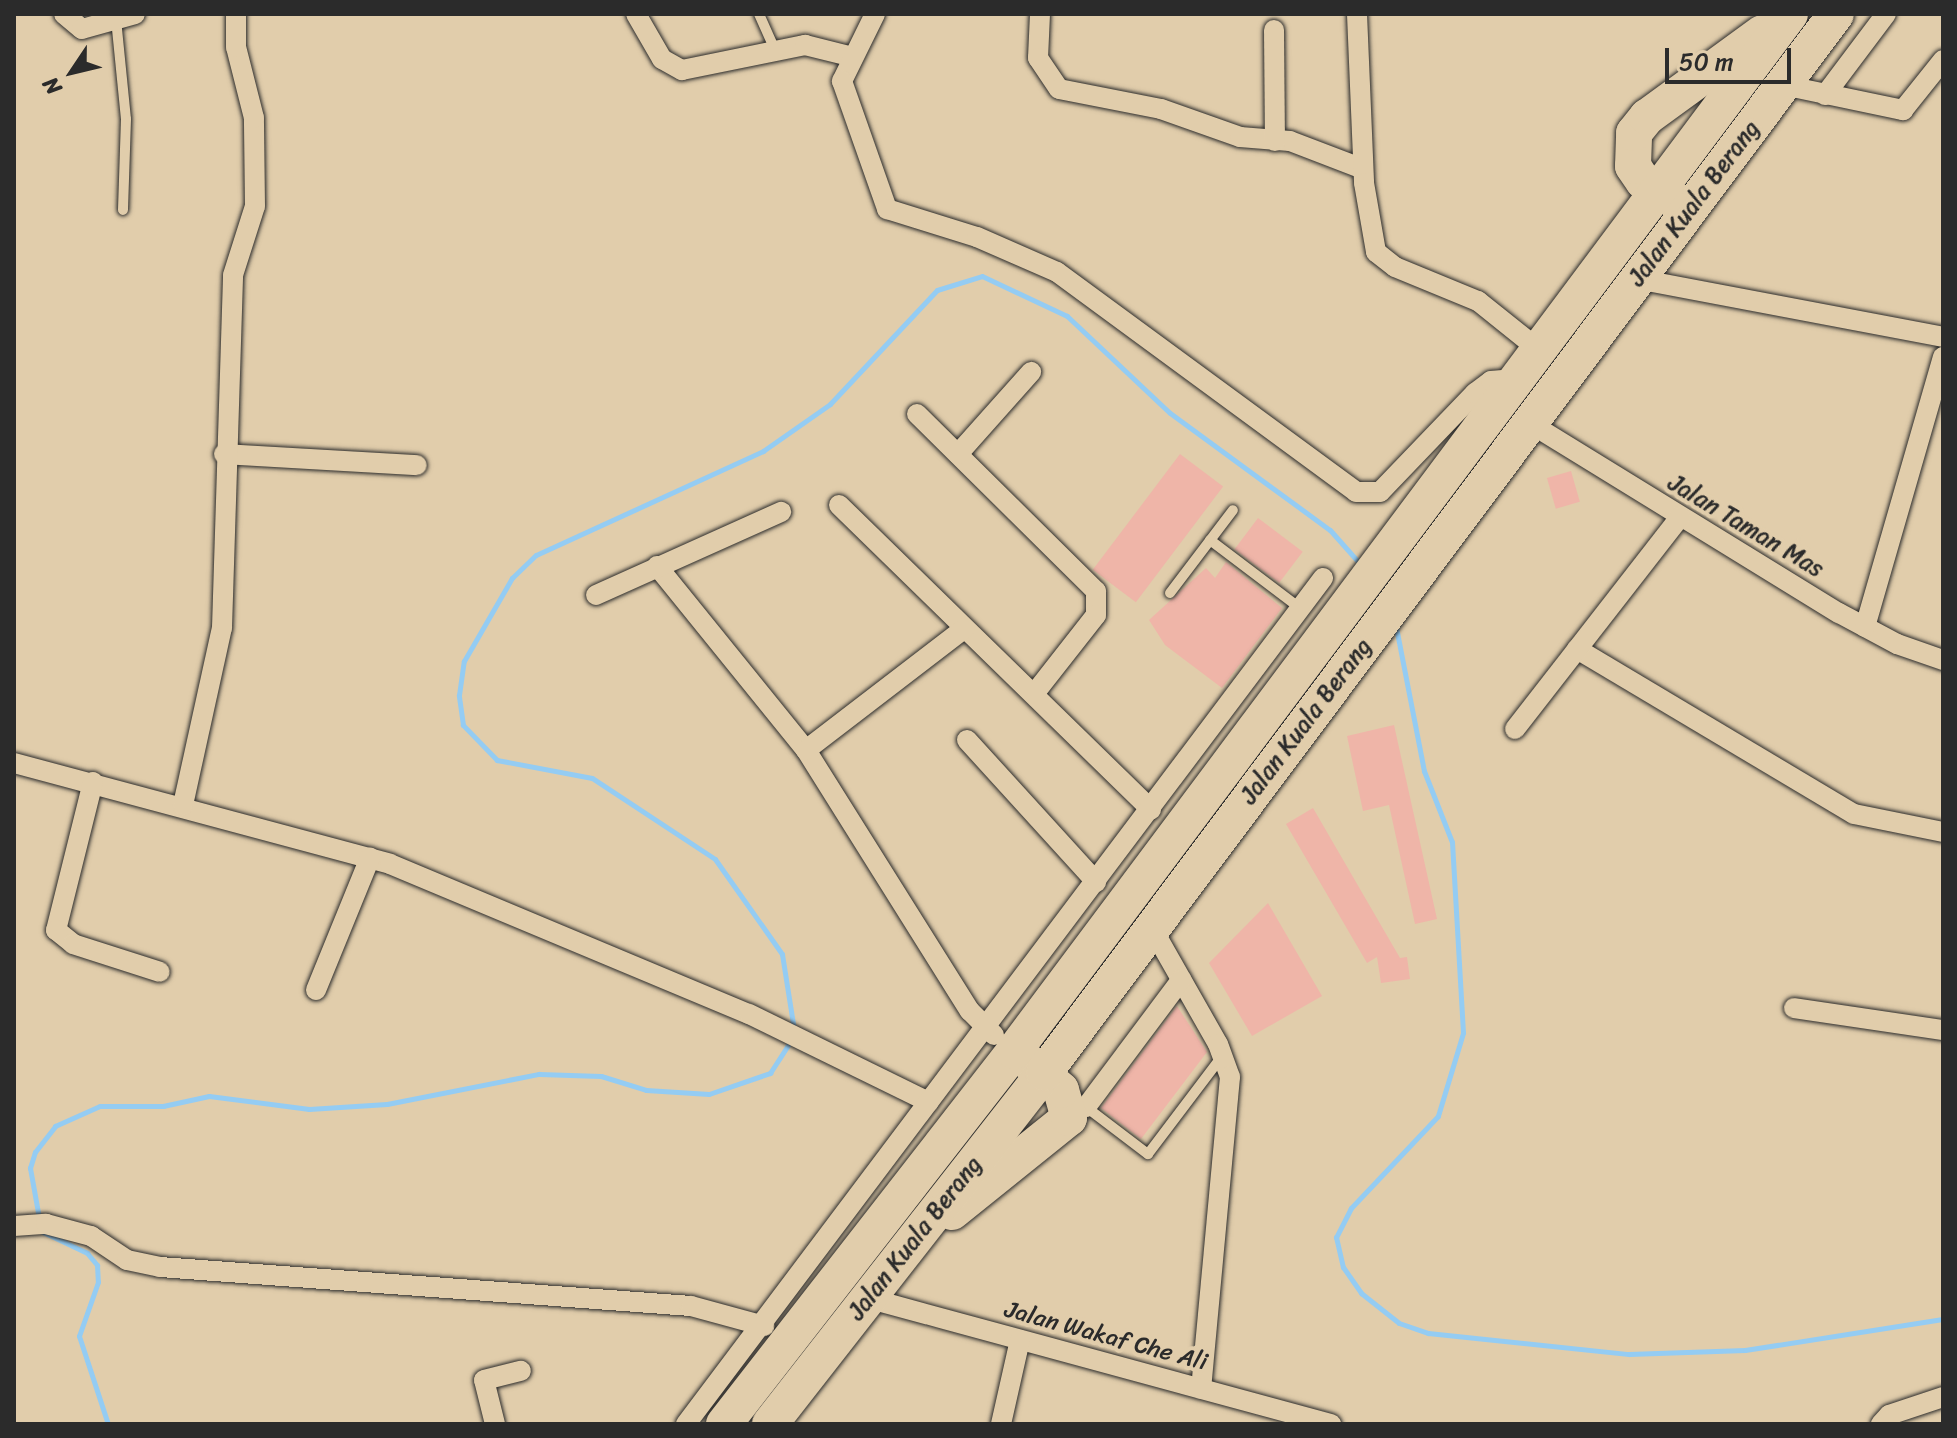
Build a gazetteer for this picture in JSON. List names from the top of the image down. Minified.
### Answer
{"streets":{"highway":["Jalan Kuala Berang"],"street":["Jalan Taman Mas","Jalan Wakaf Che Ali"]},"crossings":[["Jalan Kuala Berang","Jalan Taman Mas"],["Jalan Kuala Berang","Jalan Wakaf Che Ali"]],"scale_bar":"50 m","north":"bottom left"}
